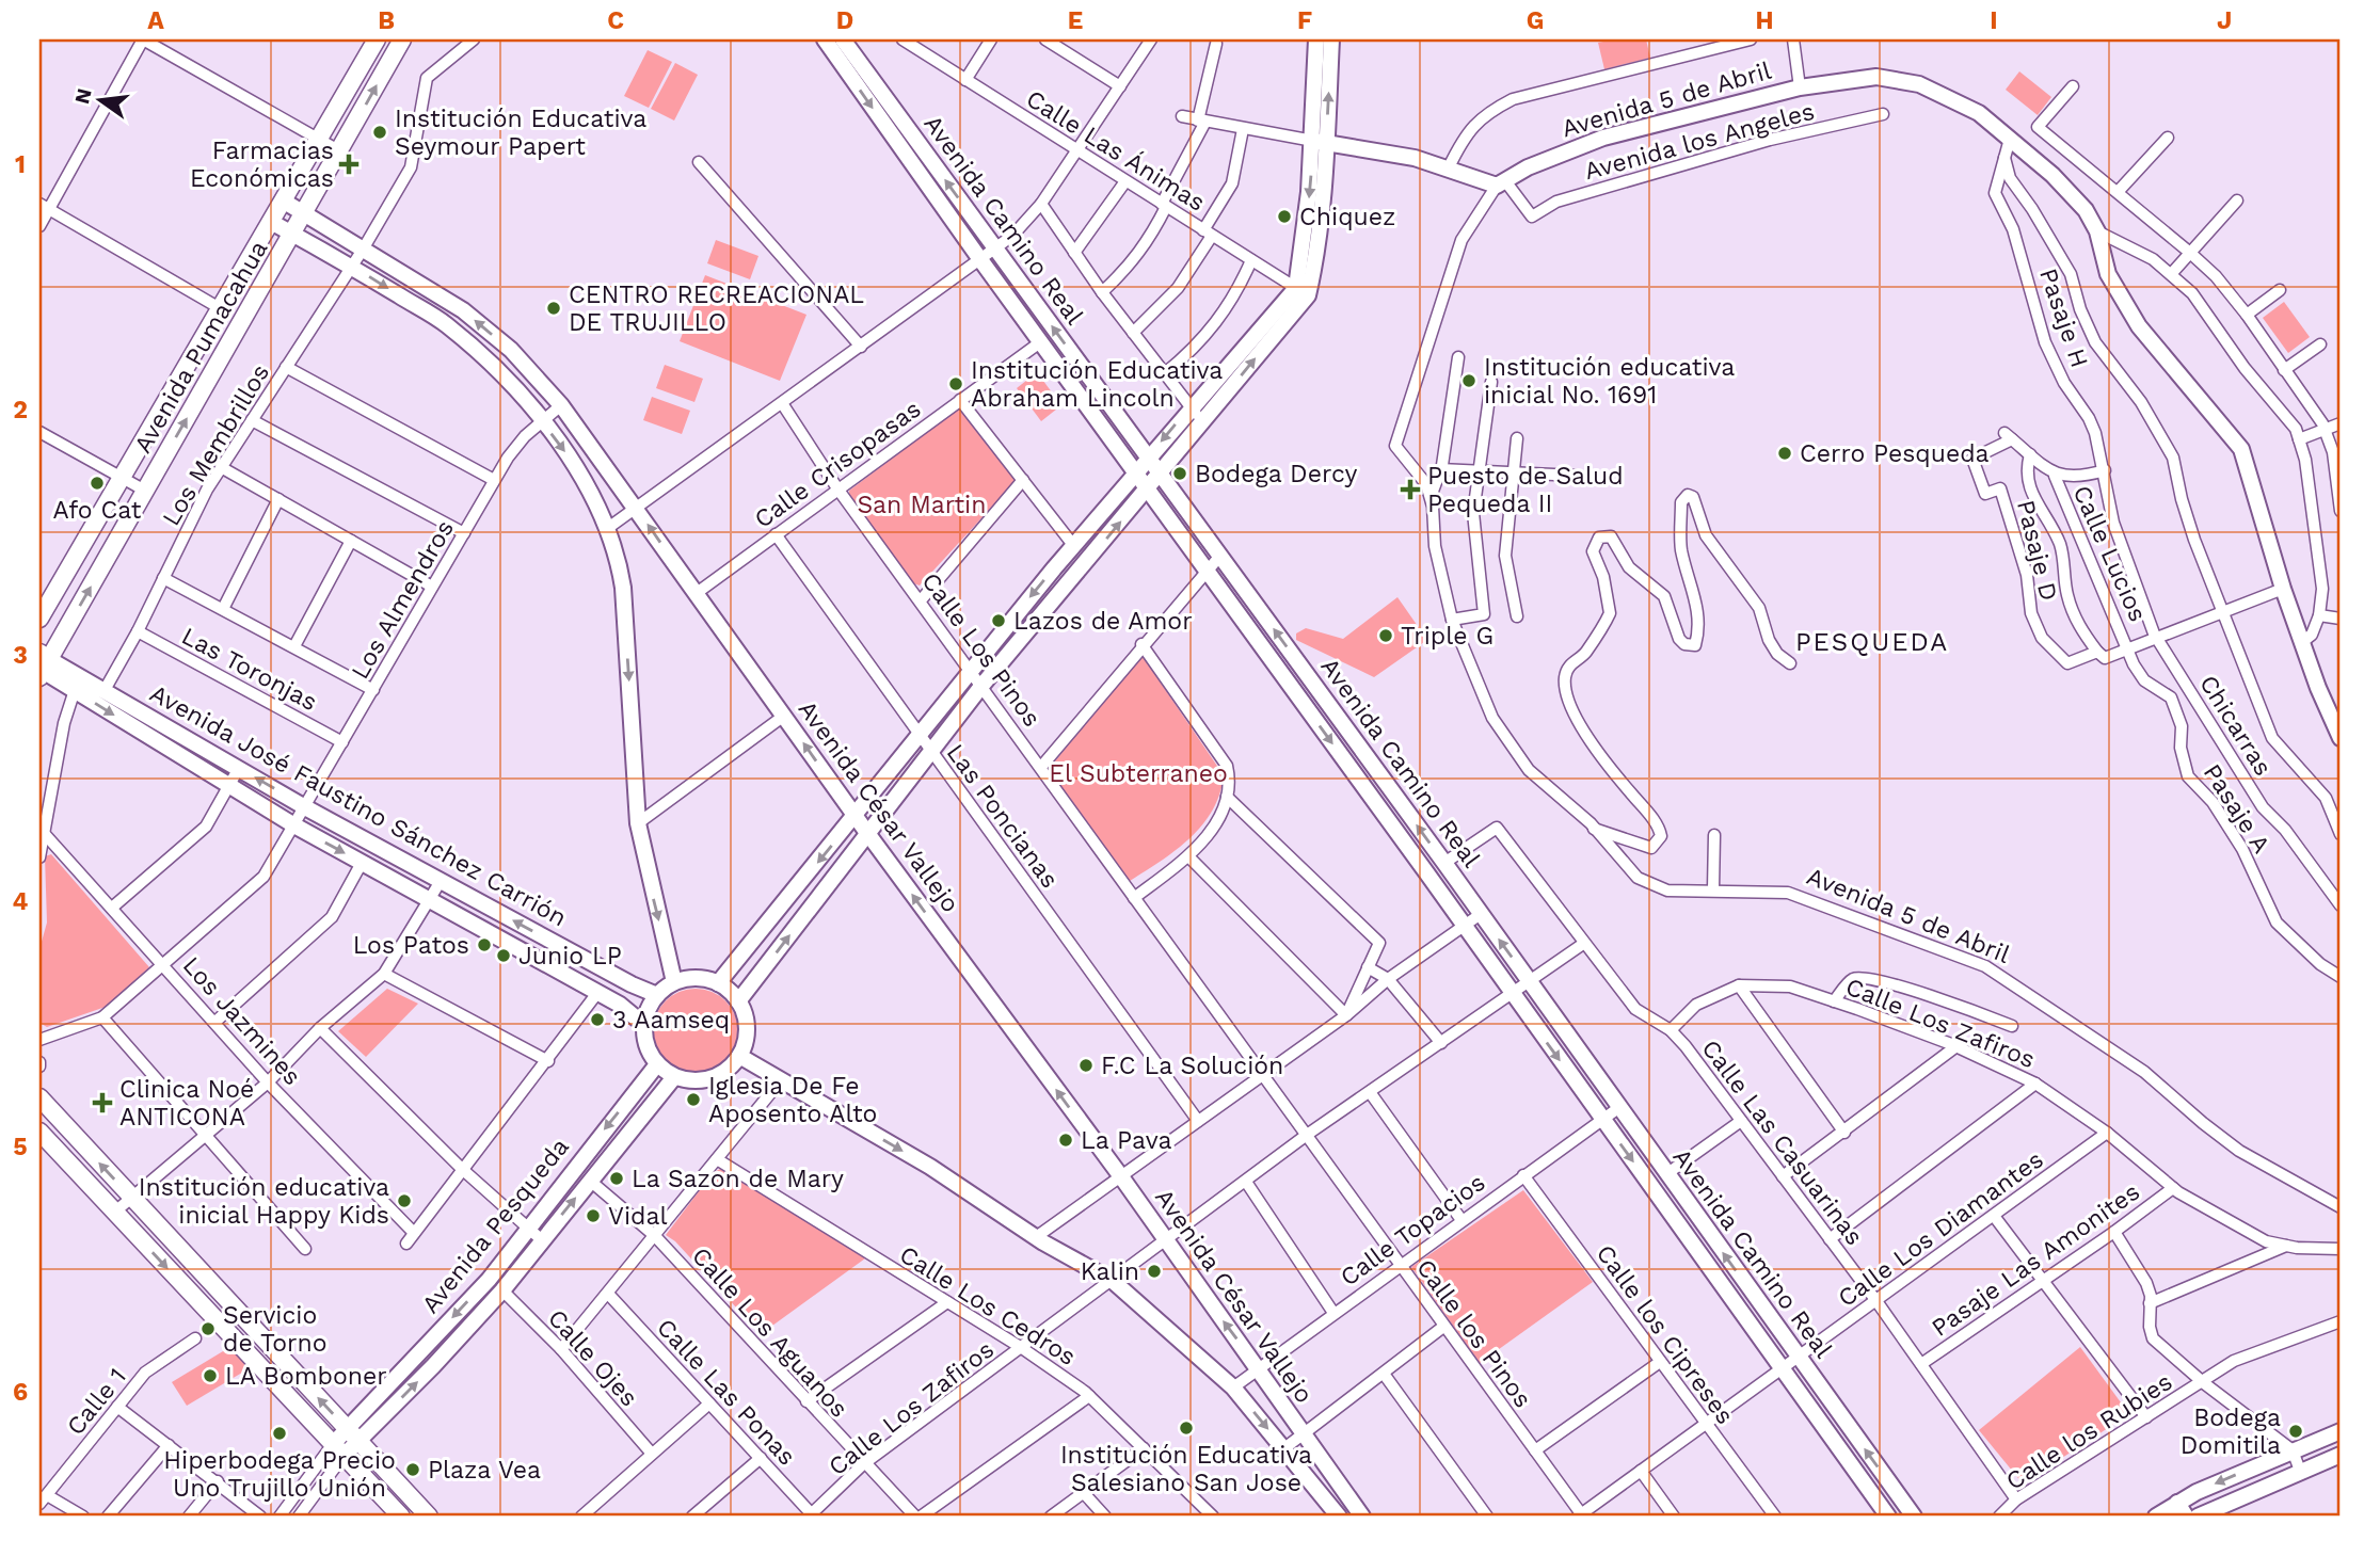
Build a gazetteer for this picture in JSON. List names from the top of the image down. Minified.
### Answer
{"streets":{"main road":["Avenida 5 de Abril","Avenida Camino Real","Avenida Pumacahua","Avenida José Faustino Sánchez Carrión","Avenida César Vallejo","Avenida Pesqueda"],"street":["Avenida los Angeles","Calle Las Ánimas","Pasaje H","Los Membrillos","Calle Crisopasas","Pasaje D","Calle Lucios","Los Almendros","Calle Los Pinos","Las Toronjas","Chicarras","Pasaje A","Las Poncianas","Los Jazmines","Calle Los Zafiros","Calle Las Casuarinas","Calle Los Diamantes","Calle Topacios","Pasaje Las Amonites","Calle Los Cedros","Calle Los Aguanos","Calle los Pinos","Calle los Cipreses","Calle Ojes","Calle Las Ponas","Calle 1","Calle los Rubies"]},"crossings":[["Avenida 5 de Abril","Avenida los Angeles"],["Avenida 5 de Abril","Pasaje H"],["Avenida Camino Real","Calle Crisopasas"],["Avenida Camino Real","Calle Las Casuarinas"],["Avenida Camino Real","Calle Los Diamantes"],["Avenida Camino Real","Calle Topacios"],["Pasaje H","Chicarras"],["Avenida Pumacahua","Avenida José Faustino Sánchez Carrión"],["Avenida Pumacahua","Avenida César Vallejo"],["Los Membrillos","Las Toronjas"],["Los Membrillos","Avenida José Faustino Sánchez Carrión"],["Los Membrillos","Avenida César Vallejo"],["Calle Crisopasas","Calle Los Pinos"],["Calle Crisopasas","Avenida César Vallejo"],["Calle Crisopasas","Las Poncianas"],["Calle Lucios","Pasaje A"],["Los Almendros","Las Toronjas"],["Los Almendros","Avenida José Faustino Sánchez Carrión"],["Los Almendros","Avenida César Vallejo"],["Los Almendros","Los Jazmines"],["Calle Los Pinos","Calle los Pinos"],["Avenida José Faustino Sánchez Carrión","Avenida César Vallejo"],["Avenida José Faustino Sánchez Carrión","Avenida Pesqueda"],["Avenida César Vallejo","Calle Los Zafiros"],["Avenida César Vallejo","Avenida Pesqueda"],["Avenida César Vallejo","Calle Topacios"],["Calle Los Zafiros","Calle Las Casuarinas"],["Calle Los Zafiros","Calle Los Diamantes"],["Calle Los Zafiros","Pasaje Las Amonites"],["Calle Los Zafiros","Calle Los Cedros"],["Calle Los Zafiros","Calle Los Aguanos"],["Calle Los Zafiros","Calle Las Ponas"],["Calle Las Casuarinas","Calle Los Diamantes"],["Calle Las Casuarinas","Pasaje Las Amonites"],["Calle Las Casuarinas","Calle los Rubies"],["Avenida Pesqueda","Calle Los Aguanos"],["Avenida Pesqueda","Calle Ojes"],["Calle Topacios","Calle los Pinos"],["Calle Topacios","Calle los Cipreses"]],"districts":["PESQUEDA"],"parks":["San Martin","El Subterraneo"],"places":{"other":["Institución Educativa Seymour Papert","Chiquez","CENTRO RECREACIONAL DE TRUJILLO","Institución educativa inicial No. 1691","Institución Educativa Abraham Lincoln","Cerro Pesqueda","Bodega Dercy","Afo Cat","Lazos de Amor","Triple G","Los Patos","Junio LP","3 Aamseq","F.C La Solución","Iglesia De Fe Aposento Alto","La Pava","La Sazon de Mary","Institución educativa inicial Happy Kids","Vidal","Kalin","Servicio de Torno","LA Bomboner","Institución Educativa Salesiano San Jose","Bodega Domitila","Hiperbodega Precio Uno Trujillo Unión","Plaza Vea"],"health":["Farmacias Económicas","Puesto de Salud Pequeda II","Clinica Noé ANTICONA"]},"north":"left","grid":{"columns":["A","B","C","D","E","F","G","H","I","J"],"rows":["1","2","3","4","5","6"]}}
